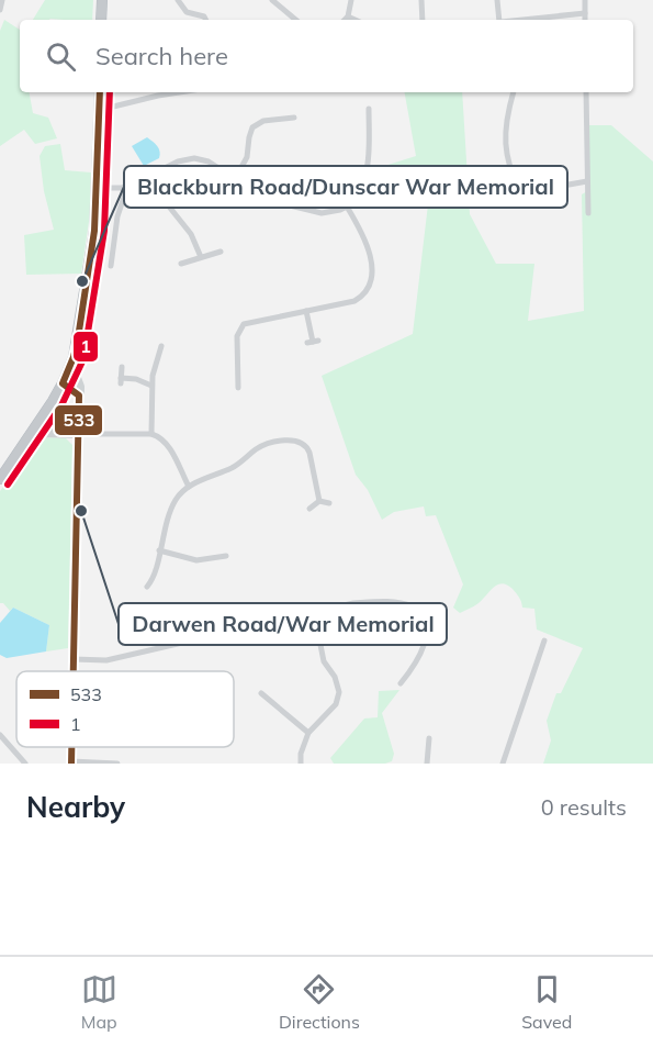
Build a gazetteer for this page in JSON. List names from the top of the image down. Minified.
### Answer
{"places":["Blackburn Road/Dunscar War Memorial","Darwen Road/War Memorial"],"lines":["transit line 533","transit line 1"],"legend":["533","1"],"page":{"search":"Search here","heading":["Nearby","0 results"],"nav":["Map","Directions","Saved"]}}
